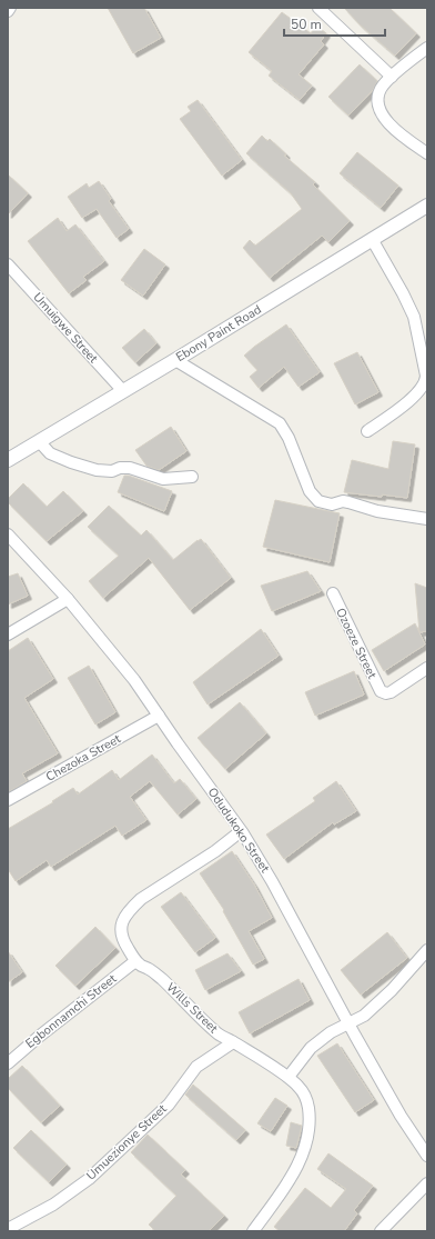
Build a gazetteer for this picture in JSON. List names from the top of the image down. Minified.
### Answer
{"streets":{"street":["Umuigwe Street","Ebony Paint Road","Ozoeze Street","Chezoka Street","Odudukoko Street","Wills Street","Egbonnamchi Street","Umuezionye Street"]},"crossings":[["Umuigwe Street","Ebony Paint Road"],["Chezoka Street","Odudukoko Street"],["Odudukoko Street","Wills Street"],["Wills Street","Egbonnamchi Street"],["Wills Street","Umuezionye Street"]],"scale_bar":"50 m"}
